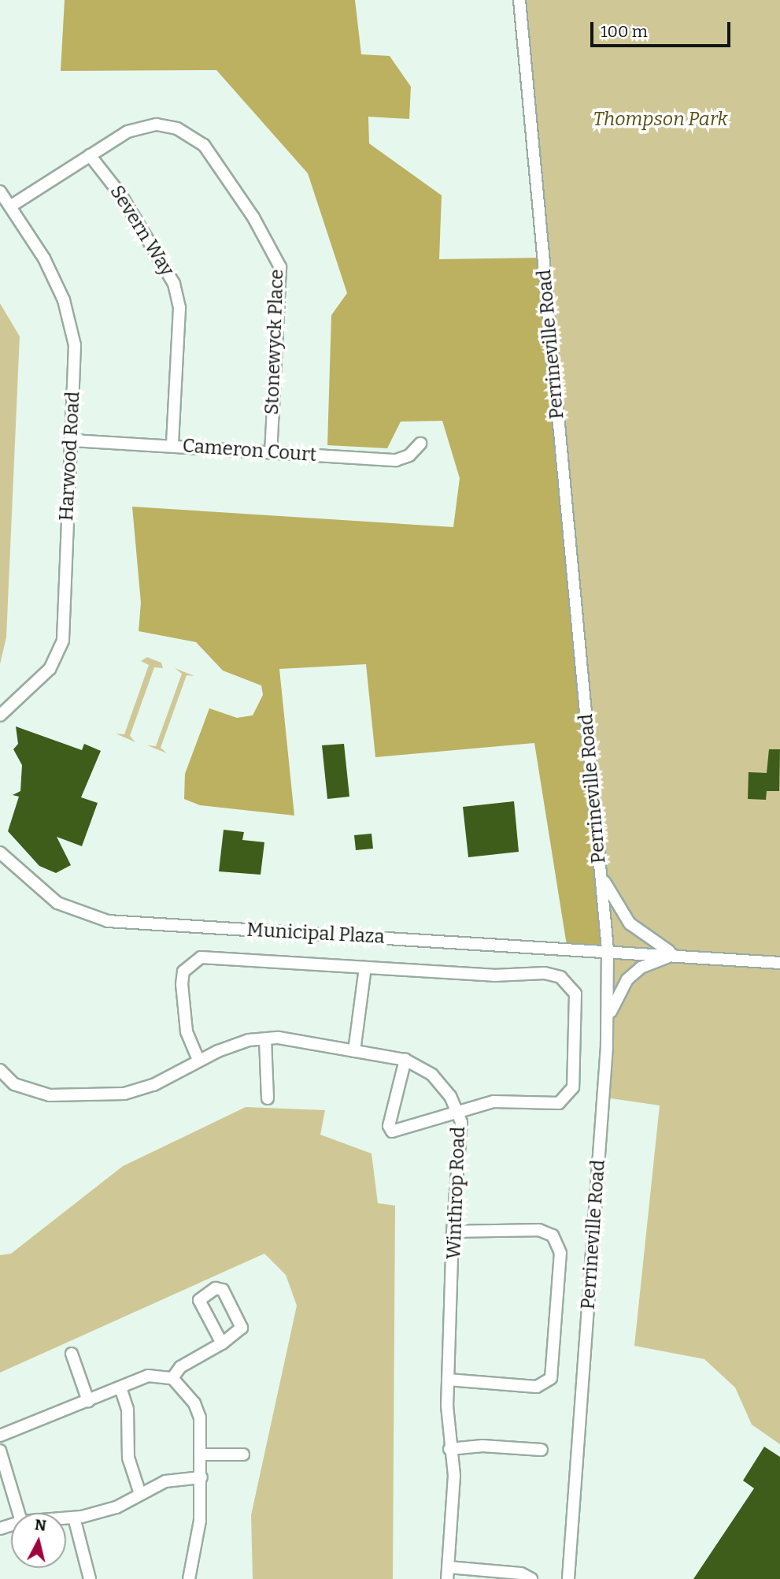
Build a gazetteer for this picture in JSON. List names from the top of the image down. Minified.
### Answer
{"streets":{"street":["Severn Way","Stonewyck Place","Perrineville Road","Cameron Court","Harwood Road","Municipal Plaza","Winthrop Road"]},"crossings":[["Severn Way","Stonewyck Place"],["Severn Way","Cameron Court"],["Stonewyck Place","Cameron Court"],["Stonewyck Place","Harwood Road"],["Perrineville Road","Municipal Plaza"],["Cameron Court","Harwood Road"]],"parks":["Thompson Park"],"scale_bar":"100 m","north":"top"}
